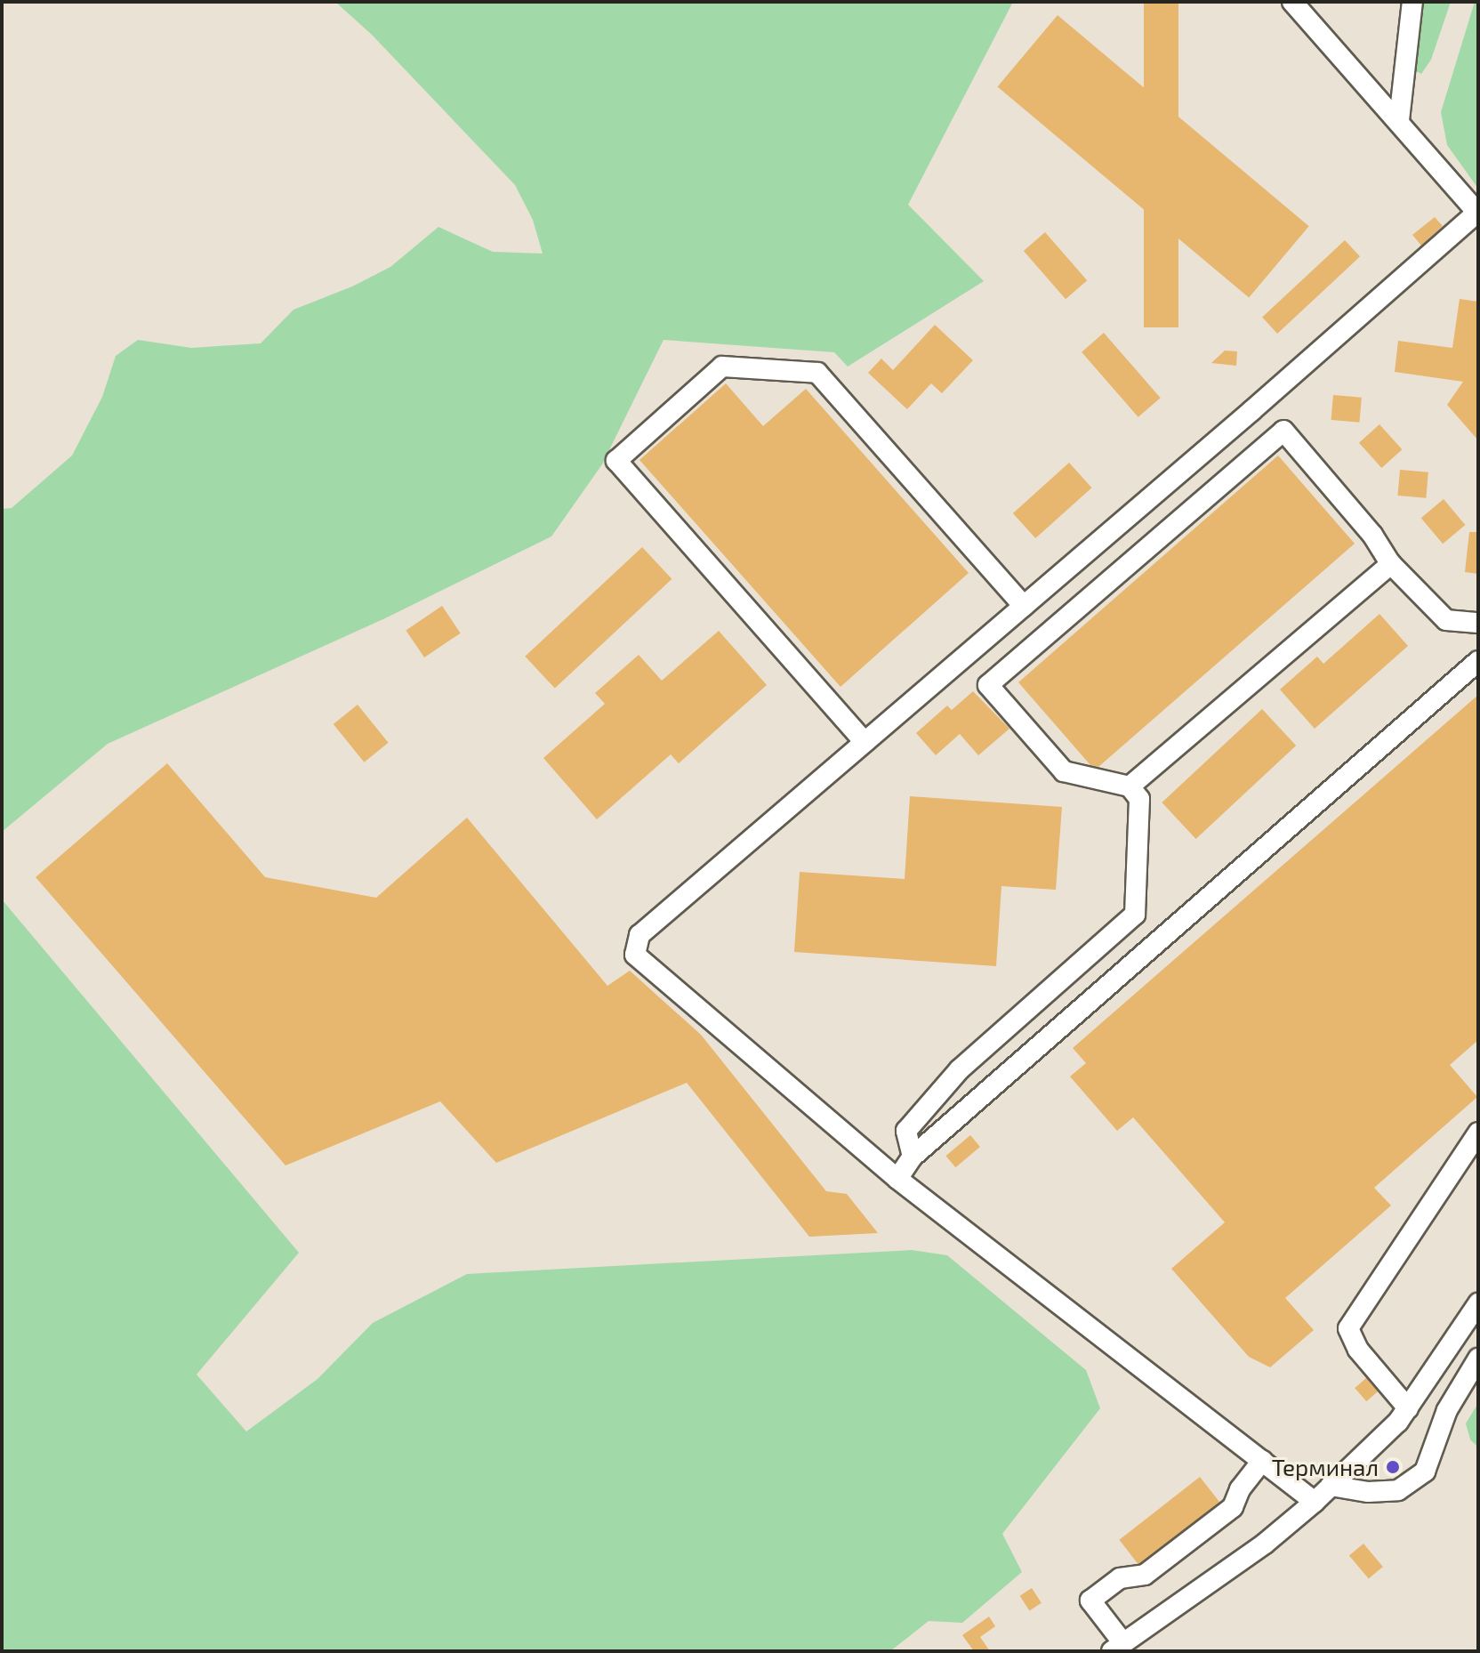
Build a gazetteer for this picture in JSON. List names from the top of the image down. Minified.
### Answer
{"places":["Терминал"]}
